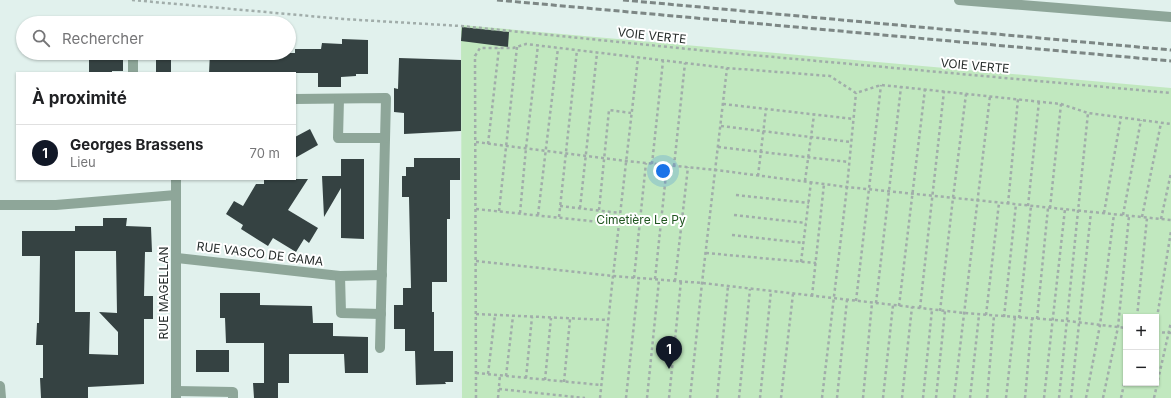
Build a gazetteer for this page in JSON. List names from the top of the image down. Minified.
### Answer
{"streets":{"street":["RUE VASCO DE GAMA","RUE MAGELLAN"],"path":["VOIE VERTE"]},"crossings":[["RUE VASCO DE GAMA","RUE MAGELLAN"]],"parks":["Cimetière Le Py"],"page":{"search":"Rechercher","heading":"À proximité","list":[{"mark":"1","name":"Georges Brassens","note":"Lieu","value":"70 m"}],"map_buttons":["+","−"],"pins":"1"}}
